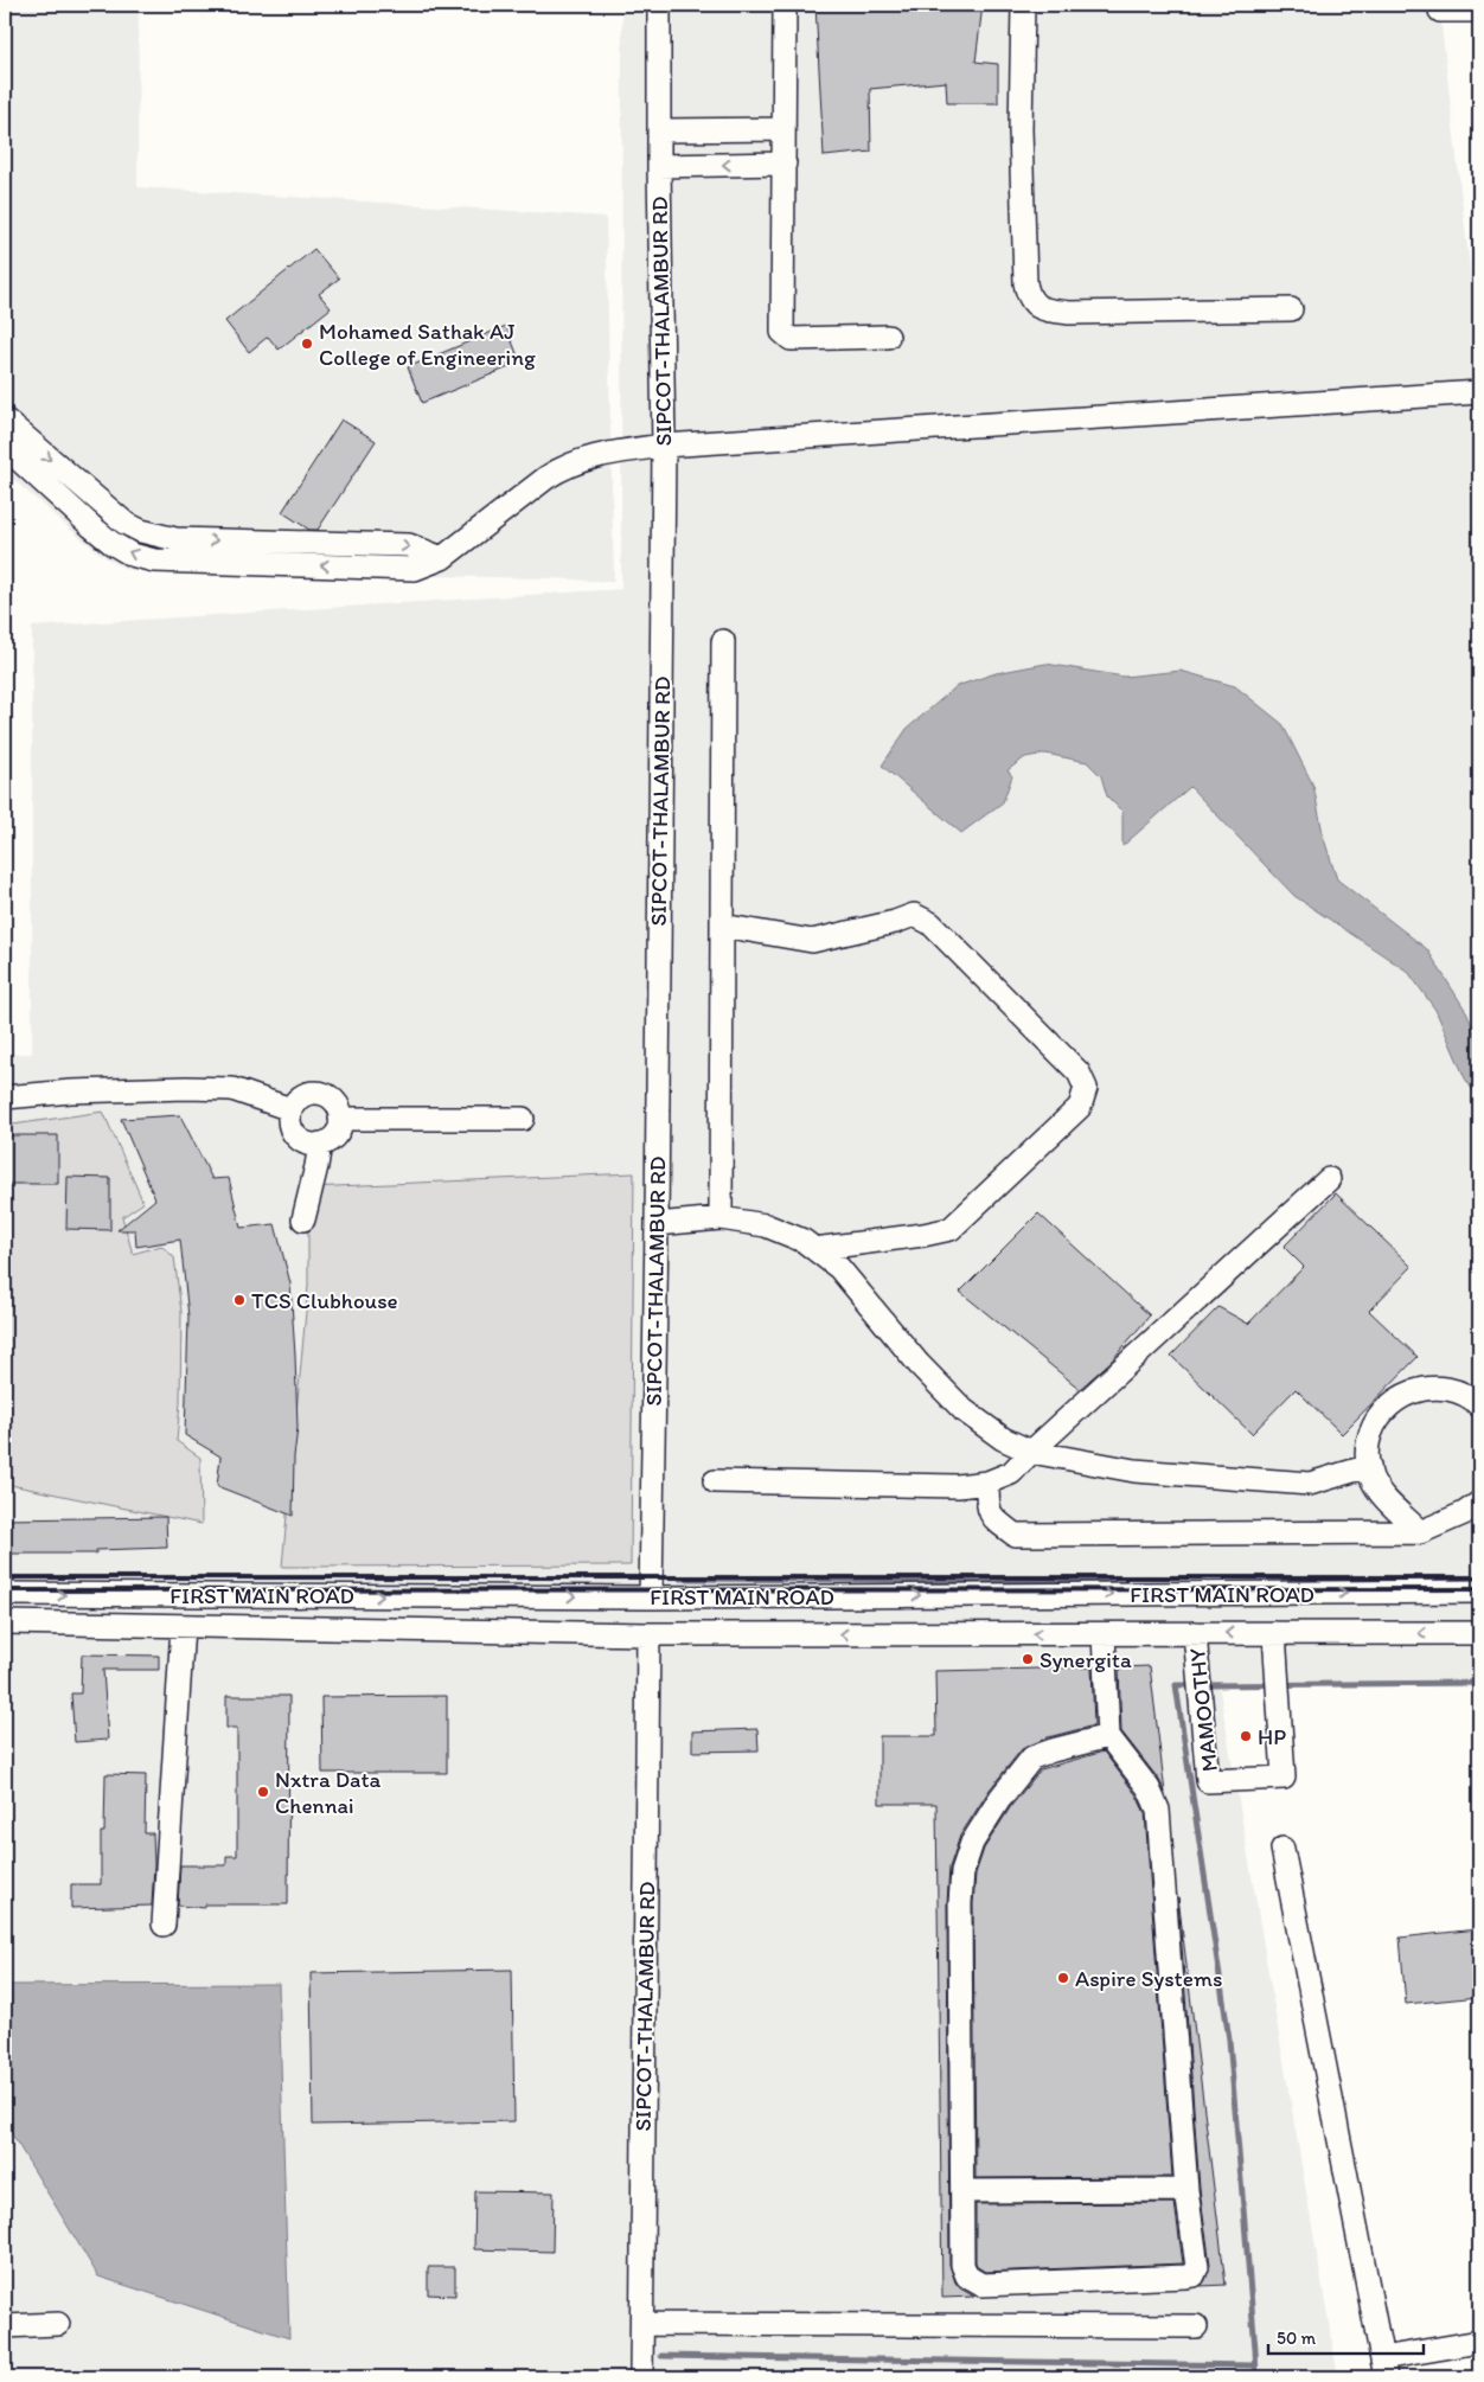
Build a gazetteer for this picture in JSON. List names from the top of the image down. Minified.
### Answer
{"streets":{"street":["SIPCOT-THALAMBUR RD","FIRST MAIN ROAD","MAMOOTHY"]},"crossings":[["SIPCOT-THALAMBUR RD","FIRST MAIN ROAD"]],"places":["Mohamed Sathak AJ College of Engineering","TCS Clubhouse","Synergita","HP","Nxtra Data Chennai","Aspire Systems"],"scale_bar":"50 m"}
